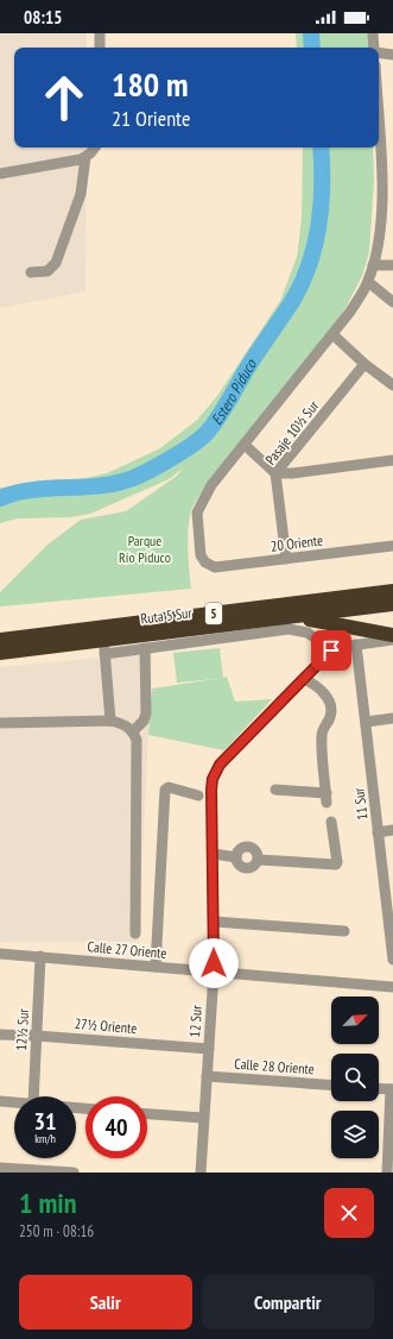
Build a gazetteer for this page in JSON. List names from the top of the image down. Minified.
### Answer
{"streets":{"highway":["5","Ruta 5 Sur"],"street":["Pasaje 10½ Sur","20 Oriente","11 Sur","Calle 27 Oriente","12 Sur","27½ Oriente","12½ Sur","Calle 28 Oriente"]},"crossings":[["Pasaje 10½ Sur","20 Oriente"],["Calle 27 Oriente","12 Sur"],["Calle 27 Oriente","12½ Sur"],["12 Sur","27½ Oriente"],["12 Sur","Calle 28 Oriente"],["27½ Oriente","12½ Sur"]],"water":["Estero Piduco"],"parks":["Parque Río Piduco"],"north":"top right","page":{"status":"08:15","turn":["180 m","21 Oriente"],"speed":"31 km/h","limit":"40","heading":["1 min","250 m · 08:16"],"buttons":["Salir","Compartir"]}}
